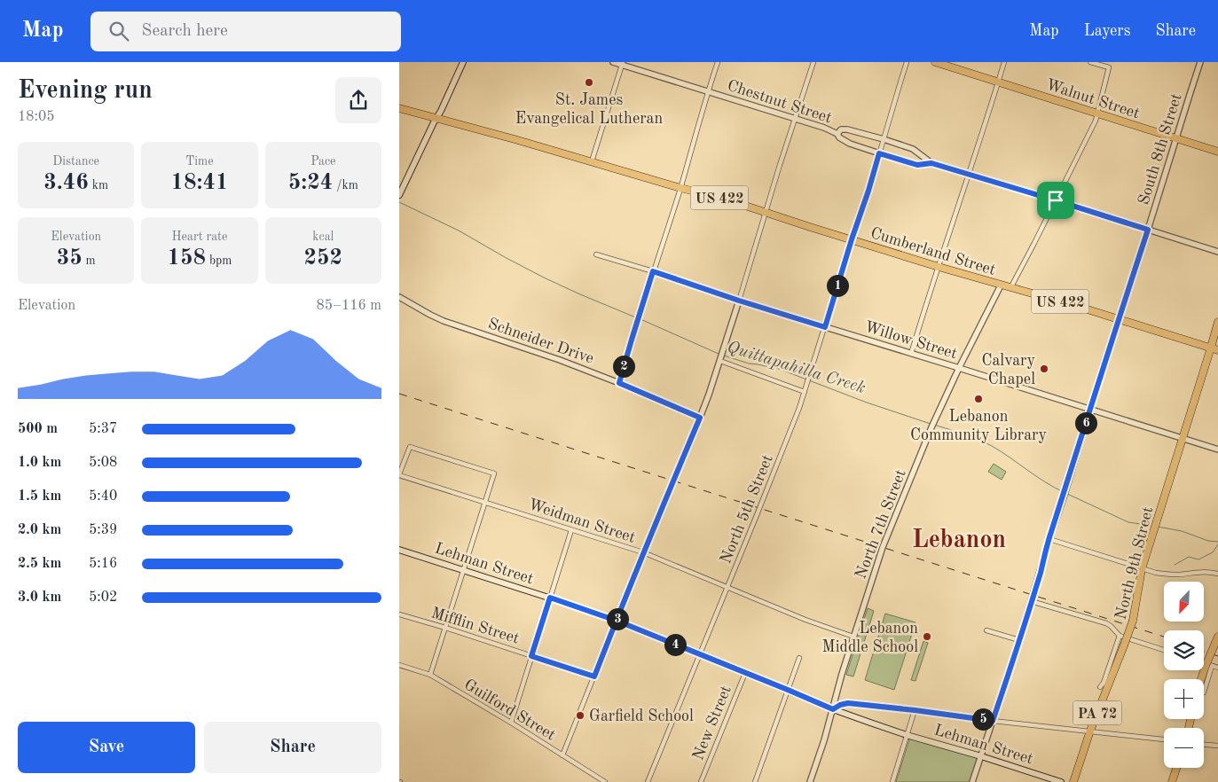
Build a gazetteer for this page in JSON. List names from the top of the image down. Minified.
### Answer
{"streets":{"main road":["Walnut Street","US 422","Cumberland Street","Lehman Street","North 9th Street","PA 72"],"street":["Chestnut Street","South 8th Street","Willow Street","Schneider Drive","North 5th Street","Weidman Street","North 7th Street","Mifflin Street","Guilford Street","New Street"]},"crossings":[["Walnut Street","South 8th Street"],["Chestnut Street","South 8th Street"],["Chestnut Street","North 5th Street"],["South 8th Street","Cumberland Street"],["South 8th Street","Willow Street"],["South 8th Street","Lehman Street"],["US 422","Cumberland Street"],["Cumberland Street","North 5th Street"],["Cumberland Street","North 7th Street"],["Cumberland Street","North 9th Street"],["Cumberland Street","PA 72"],["Willow Street","North 5th Street"],["Willow Street","North 7th Street"],["Willow Street","North 9th Street"],["North 5th Street","Weidman Street"],["North 5th Street","Lehman Street"],["Weidman Street","North 7th Street"],["North 7th Street","Lehman Street"],["Lehman Street","New Street"],["North 9th Street","PA 72"]],"districts":["Lebanon"],"water":["Quittapahilla Creek"],"places":["St. James Evangelical Lutheran","Calvary Chapel","Lebanon Community Library","Lebanon Middle School","Garfield School"],"north":"bottom left","page":{"header":"Map","search":"Search here","nav":["Map","Layers","Share"],"heading":["Evening run","18:05"],"stats":[["Distance","3.46 km"],["Time","18:41"],["Pace","5:24 /km"],["Elevation","35 m"],["Heart rate","158 bpm"],["kcal","252"]],"pins":["1","2","6","3","4","5"],"chart":["Elevation","85–116 m"],"list":[{"name":"500 m","note":"5:37"},{"name":"1.0 km","note":"5:08"},{"name":"1.5 km","note":"5:40"},{"name":"2.0 km","note":"5:39"},{"name":"2.5 km","note":"5:16"},{"name":"3.0 km","note":"5:02"}],"map_buttons":["+","−"],"buttons":["Save","Share"]}}
